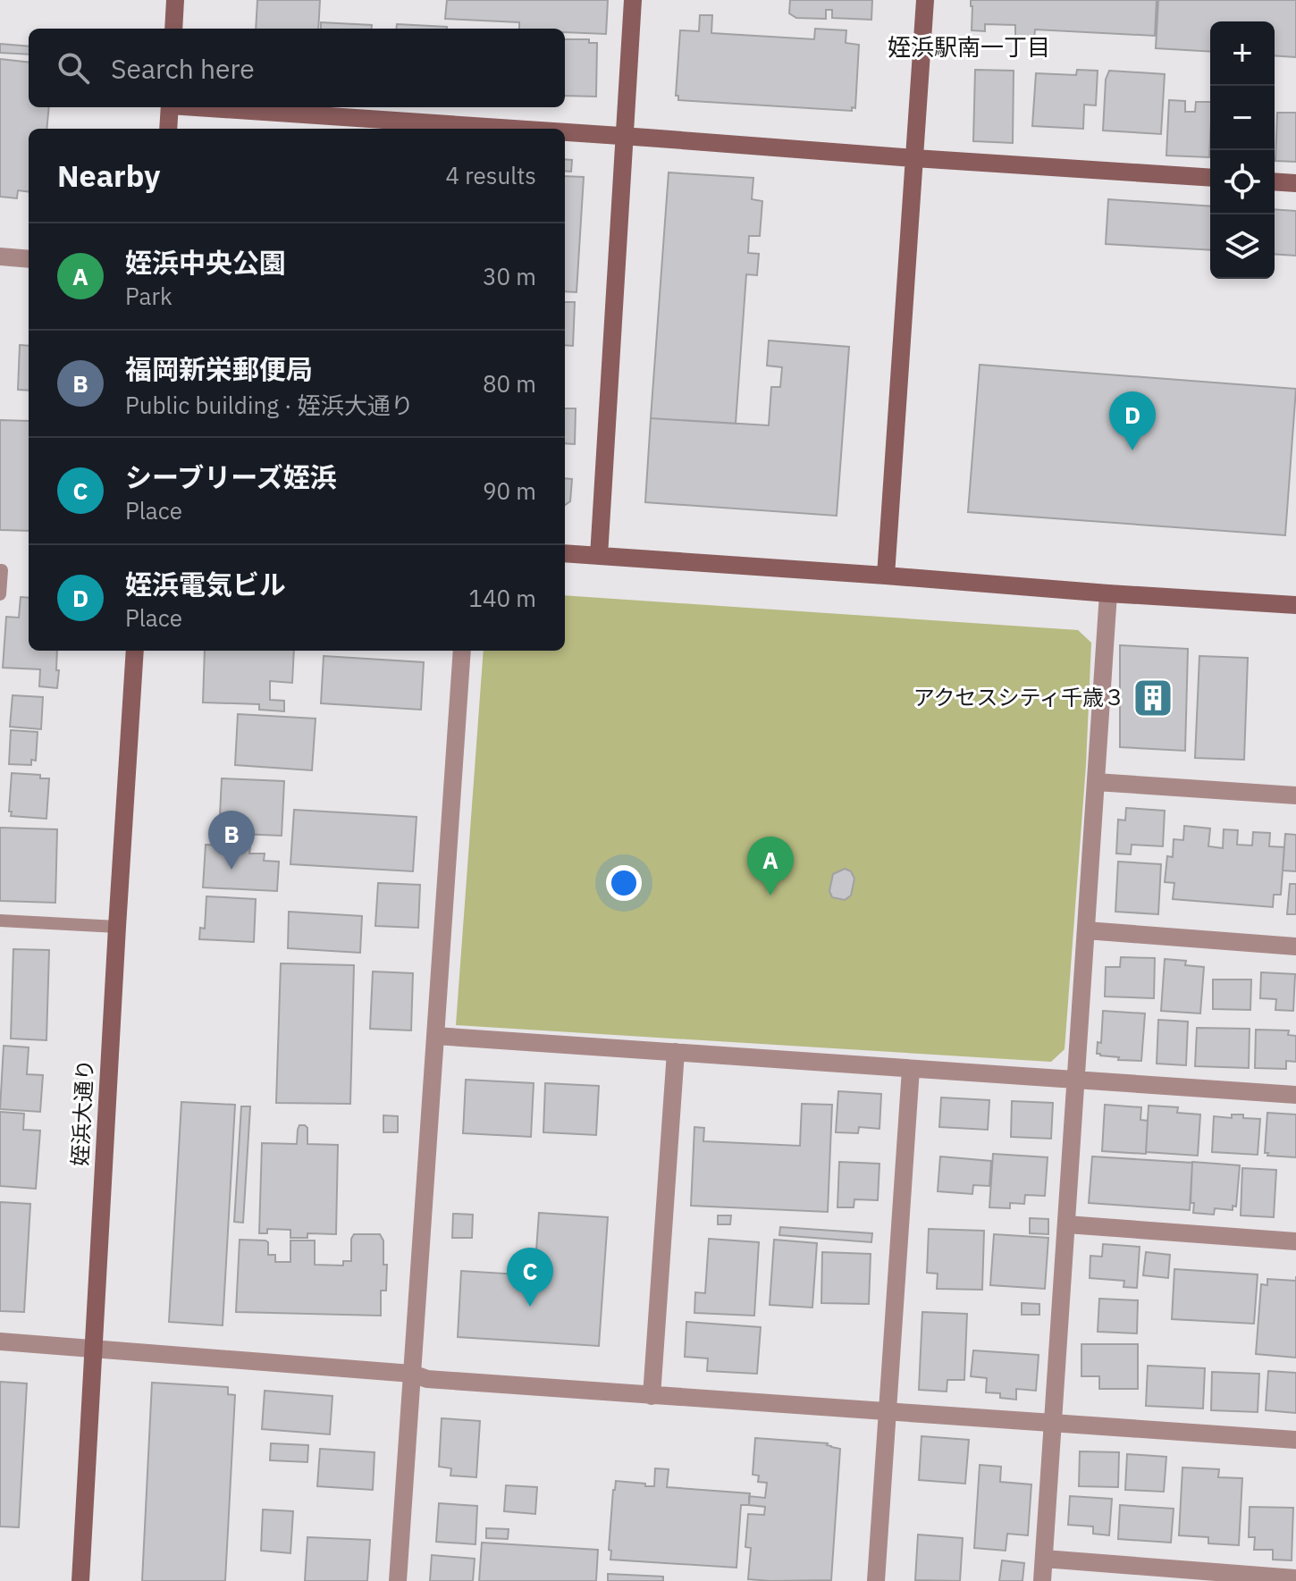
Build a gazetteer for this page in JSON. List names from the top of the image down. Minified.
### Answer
{"streets":{"street":["姪浜大通り"]},"districts":["姪浜駅南一丁目"],"places":{"building":["アクセスシティ千歳３"]},"page":{"map_buttons":["+","−"],"search":"Search here","heading":["Nearby","4 results"],"list":[{"mark":"A","name":"姪浜中央公園","note":"Park","value":"30 m"},{"mark":"B","name":"福岡新栄郵便局","note":"Public building · 姪浜大通り","value":"80 m"},{"mark":"C","name":"シーブリーズ姪浜","note":"Place","value":"90 m"},{"mark":"D","name":"姪浜電気ビル","note":"Place","value":"140 m"}],"pins":["D","B","A","C"]}}
